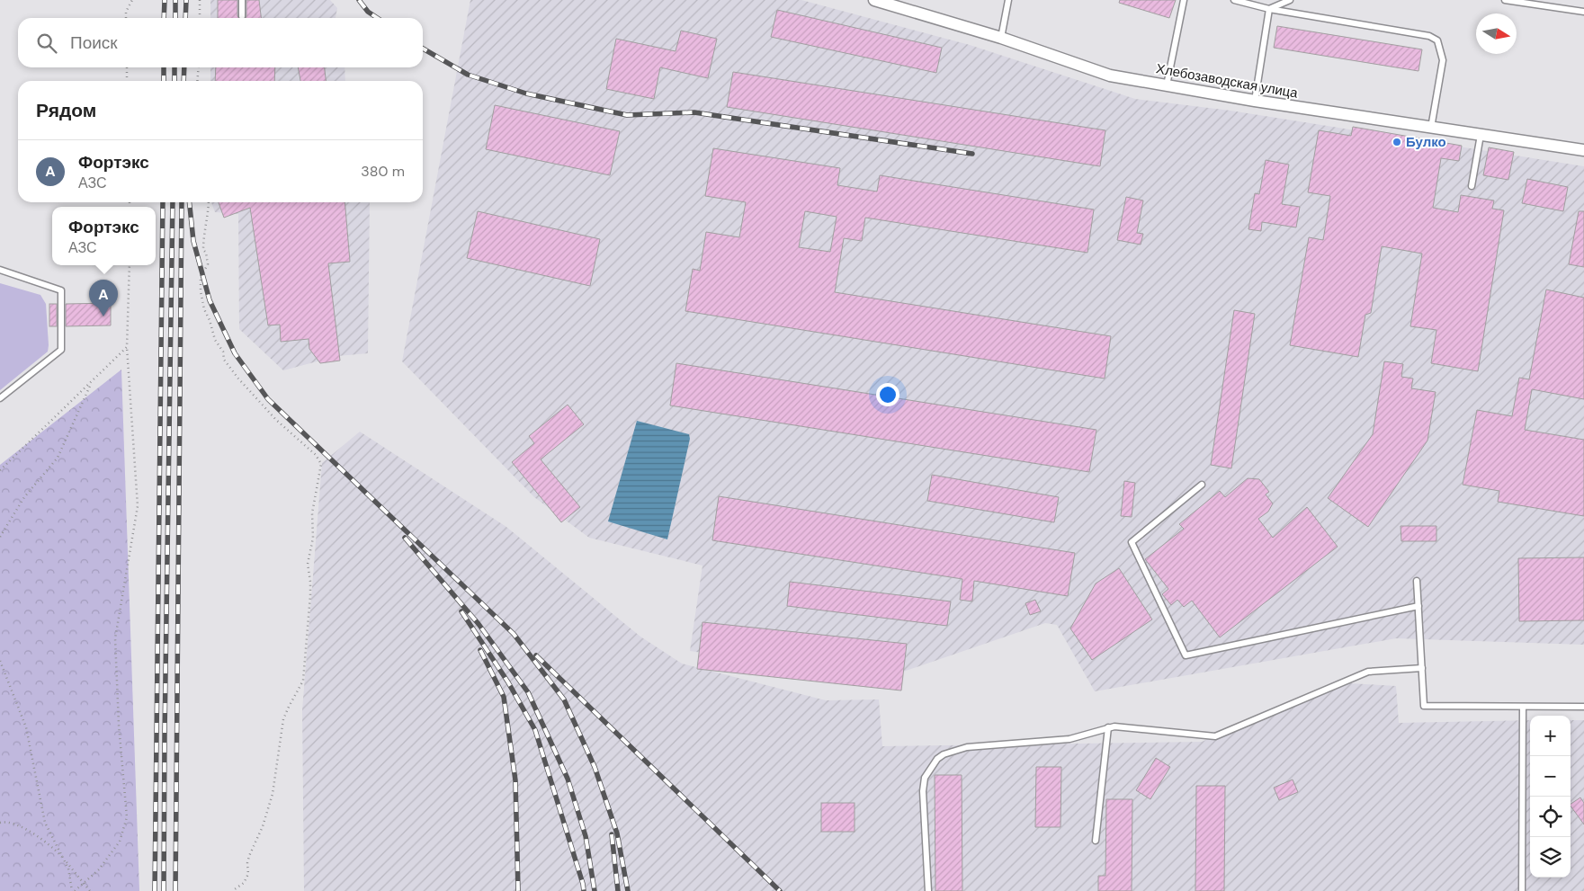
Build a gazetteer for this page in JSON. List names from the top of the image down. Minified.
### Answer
{"streets":{"street":["Хлебозаводская улица"]},"places":["Булко"],"north":"right","page":{"search":"Поиск","heading":"Рядом","list":[{"mark":"A","name":"Фортэкс","note":"АЗС","value":"380 m"}],"popup":["Фортэкс","АЗС"],"pins":"A","map_buttons":["+","−"]}}
